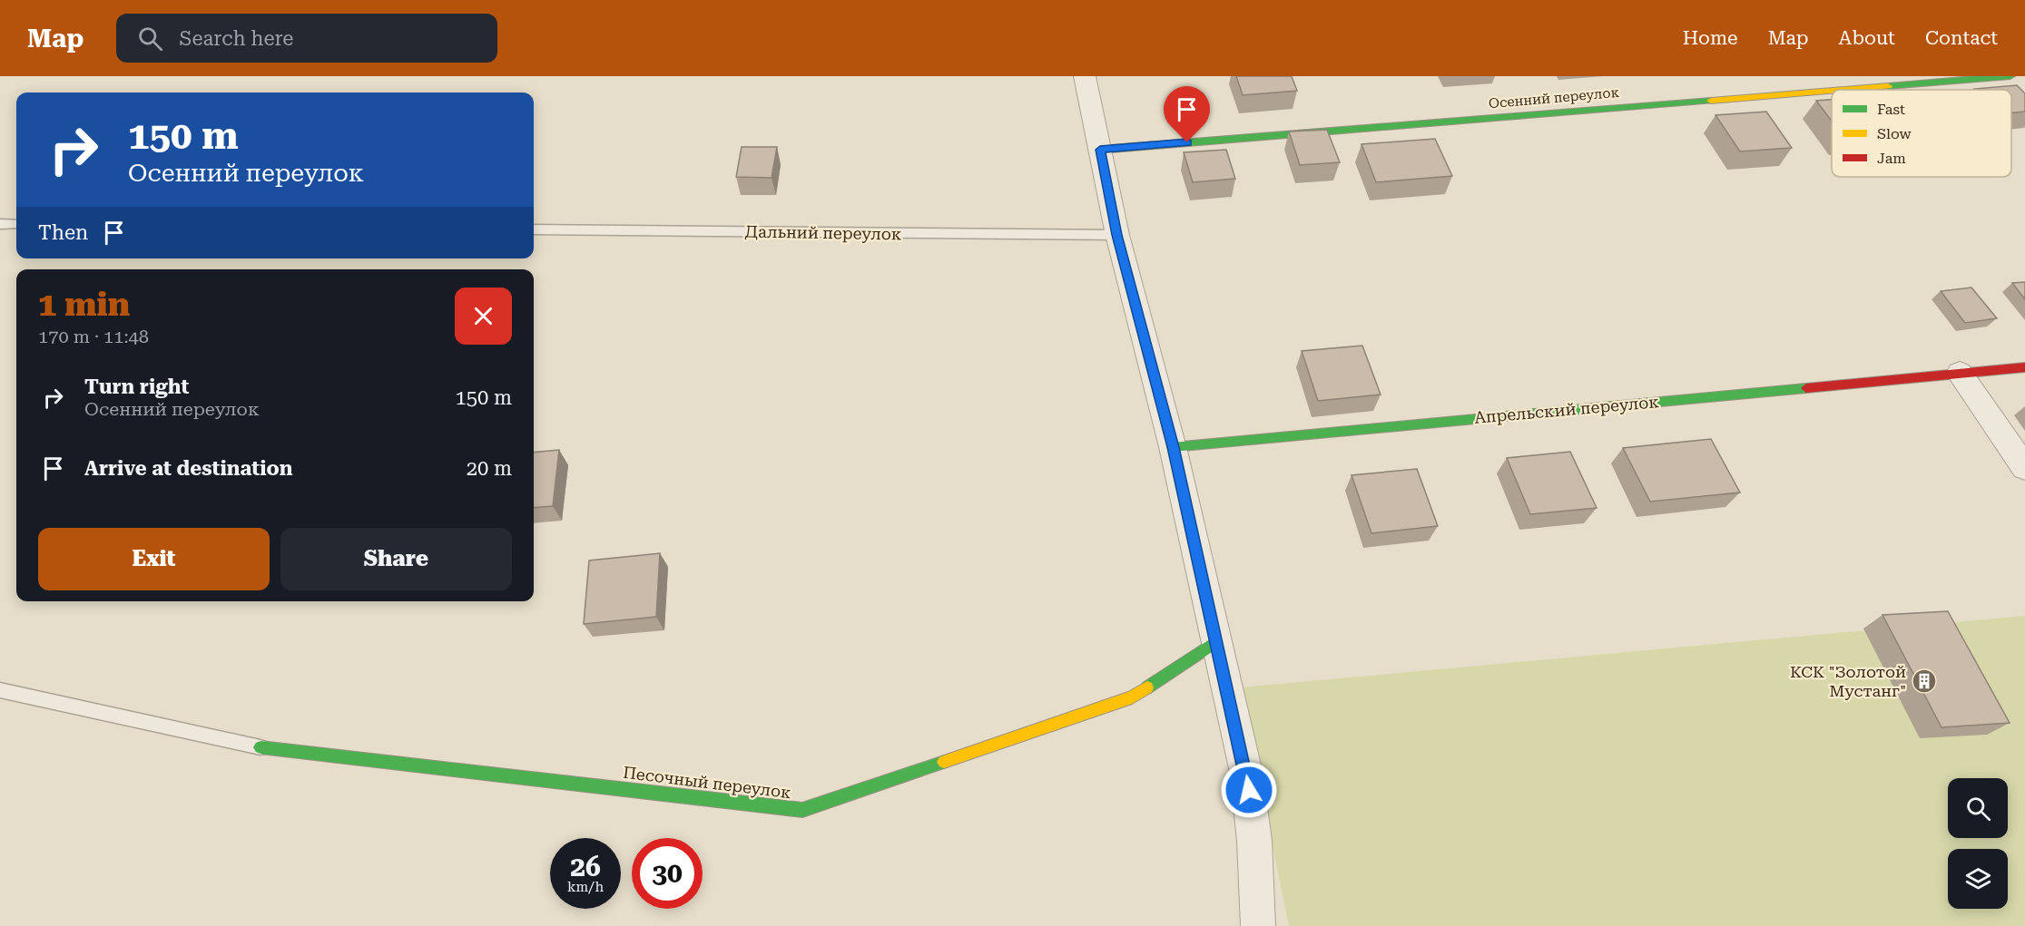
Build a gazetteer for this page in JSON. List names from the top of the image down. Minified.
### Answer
{"streets":{"street":["Осенний переулок","Апрельский переулок","Песочный переулок"],"lane":["Дальний переулок"]},"places":{"building":["КСК \"Золотой Мустанг\""]},"legend":["Fast","Slow","Jam"],"page":{"header":"Map","search":"Search here","nav":["Home","Map","About","Contact"],"turn":["150 m","Осенний переулок"],"then":"Then","heading":["1 min","170 m · 11:48"],"list":[{"name":"Turn right","note":"Осенний переулок","value":"150 m"},{"name":"Arrive at destination","value":"20 m"}],"buttons":["Exit","Share"],"speed":"26 km/h","limit":"30"}}
